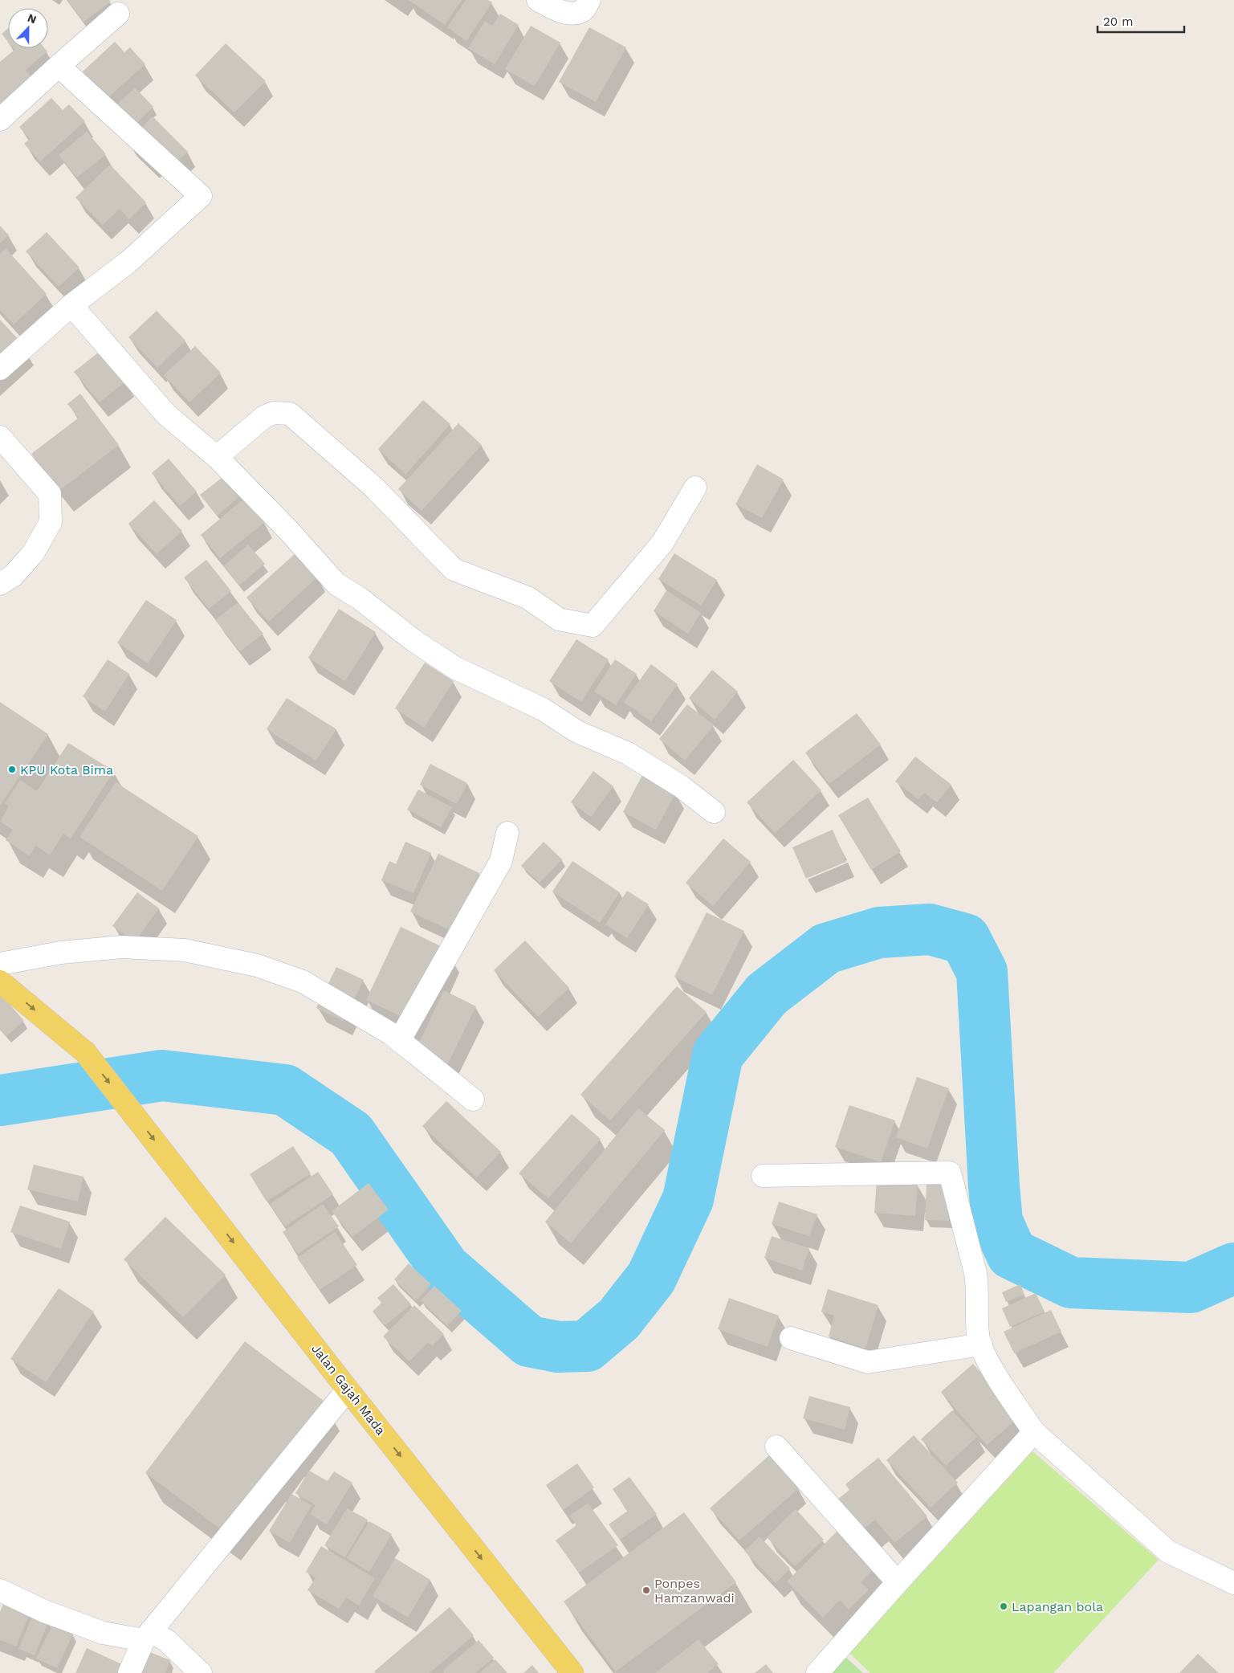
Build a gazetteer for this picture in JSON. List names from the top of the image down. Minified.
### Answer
{"streets":{"main road":["Jalan Gajah Mada"]},"one_way":["Jalan Gajah Mada"],"places":["KPU Kota Bima","Ponpes Hamzanwadi","Lapangan bola"],"scale_bar":"20 m","north":"top"}
